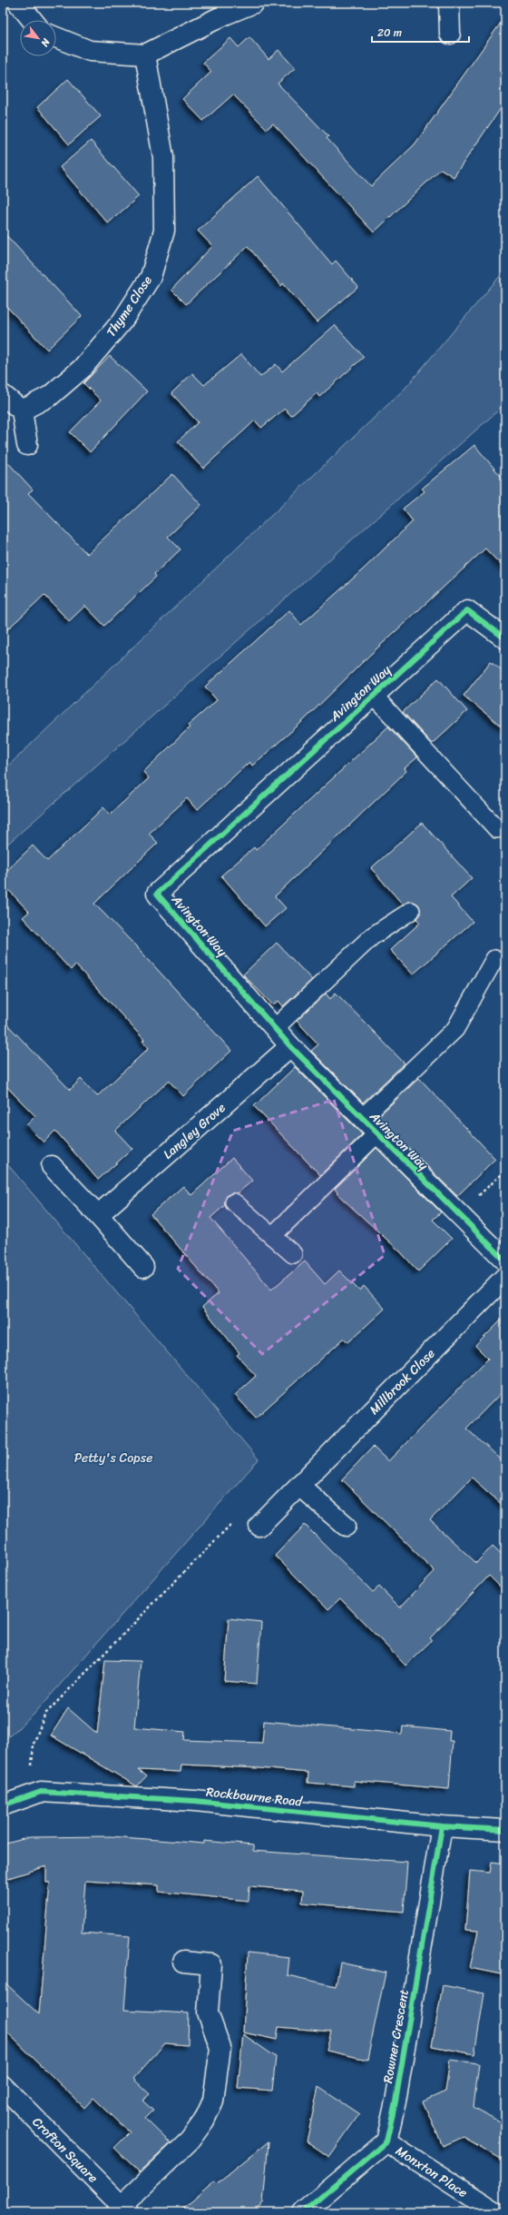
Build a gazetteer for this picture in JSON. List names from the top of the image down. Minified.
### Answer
{"streets":{"street":["Thyme Close","Avington Way","Langley Grove","Millbrook Close","Rockbourne Road","Rowner Crescent","Crofton Square","Monxton Place"]},"crossings":[["Avington Way","Langley Grove"],["Rockbourne Road","Rowner Crescent"],["Rowner Crescent","Monxton Place"]],"parks":["Petty's Copse"],"scale_bar":"20 m","north":"bottom right"}
